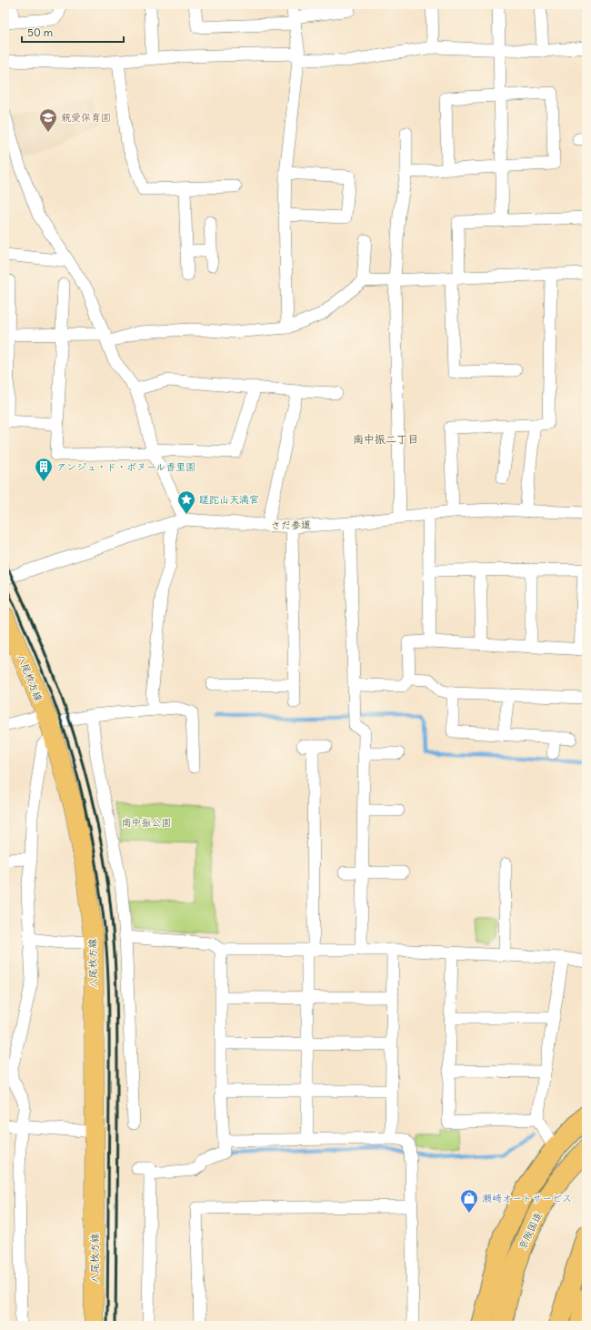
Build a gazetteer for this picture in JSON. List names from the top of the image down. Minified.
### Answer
{"streets":{"highway":["京阪国道"],"main road":["八尾枚方線"],"street":["さだ参道"]},"districts":["南中振二丁目"],"parks":["南中振公園"],"places":{"school or university":["親愛保育園"],"building":["アンジュ・ド・ボヌール香里園"],"place":["蹉跎山天満宮"],"shop":["瀬崎オートサービス"]},"scale_bar":"50 m"}
